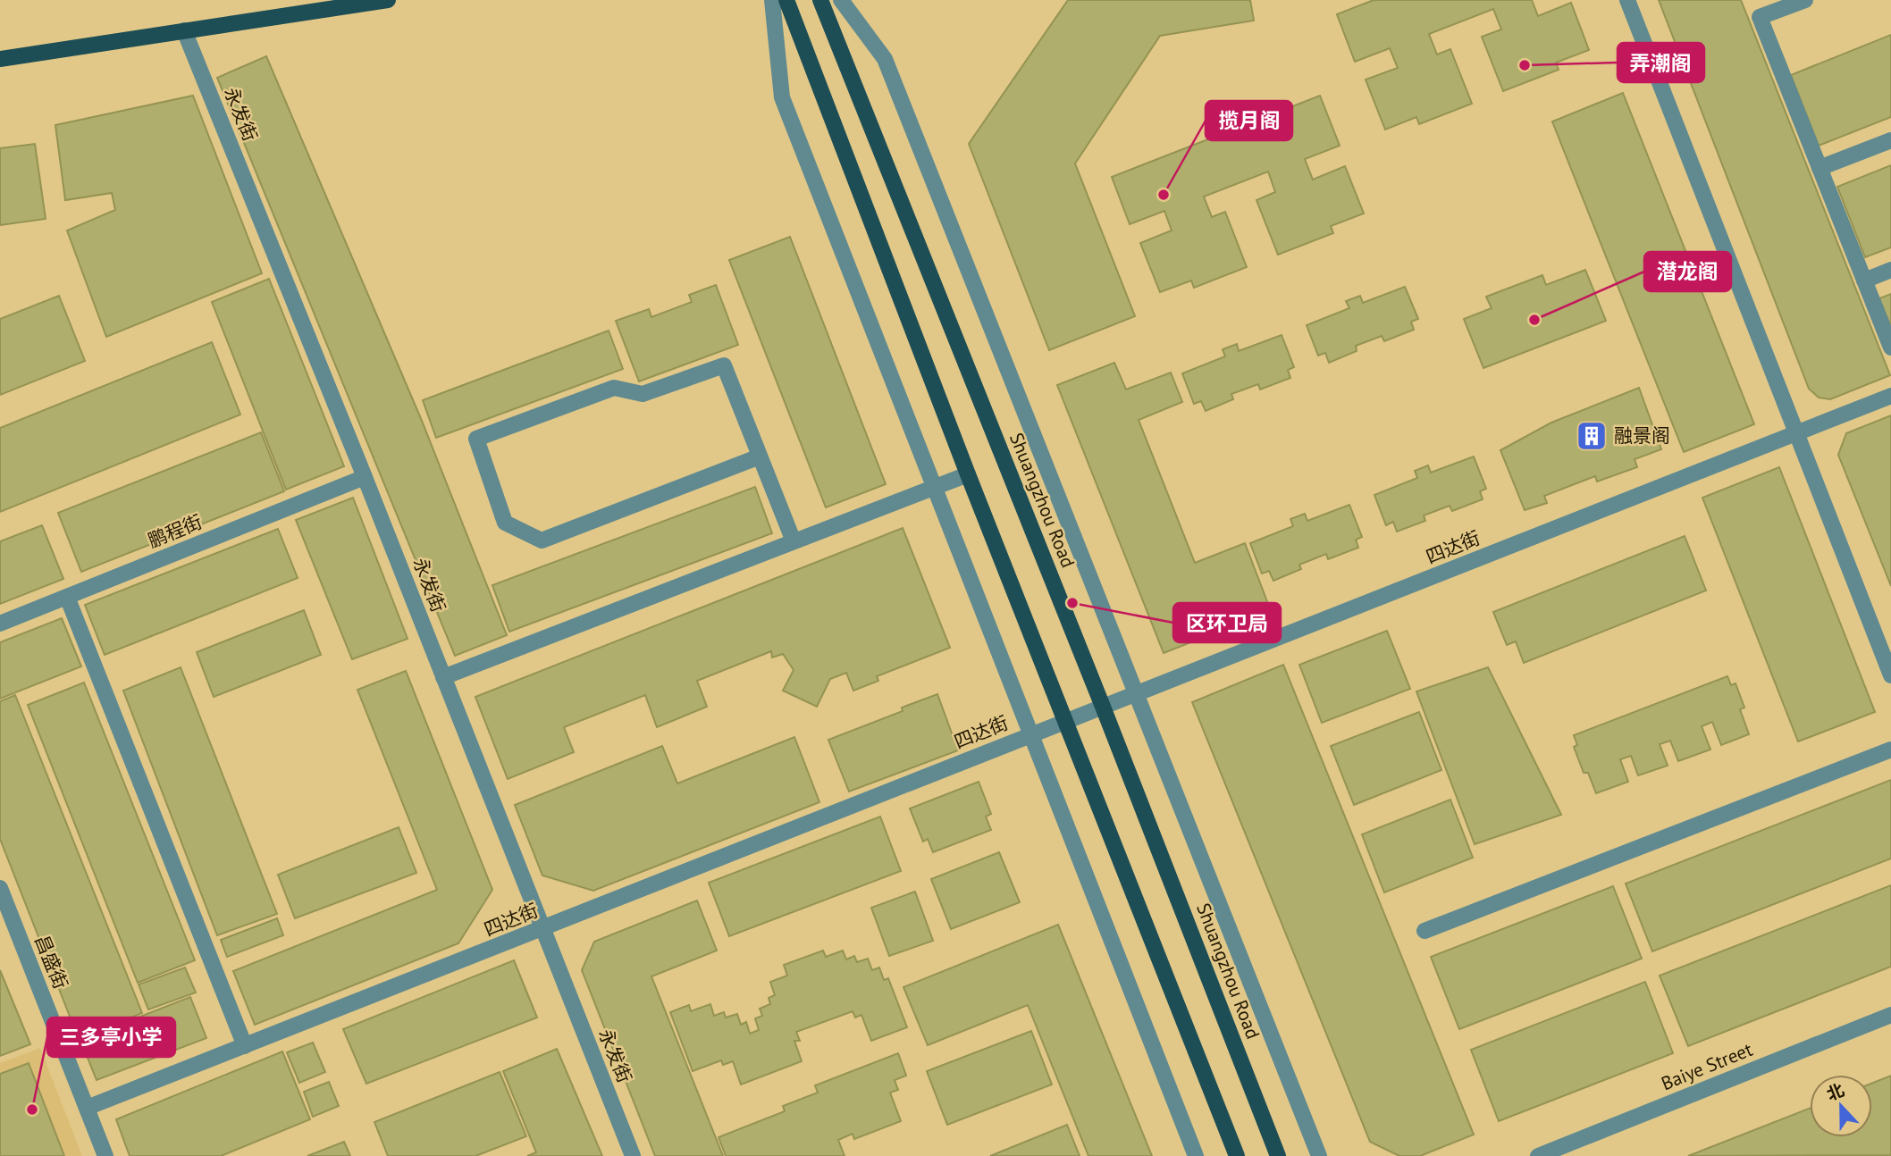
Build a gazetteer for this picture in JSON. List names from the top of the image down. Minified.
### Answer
{"streets":{"main road":["Shuangzhou Road"],"street":["永发街","鹏程街","四达街","昌盛街","Baiye Street"]},"crossings":[["永发街","鹏程街"],["永发街","四达街"],["Shuangzhou Road","四达街"],["四达街","昌盛街"]],"places":{"other":["弄潮阁","揽月阁","潜龙阁","区环卫局","三多亭小学"],"building":["融景阁"]},"north":"top"}
